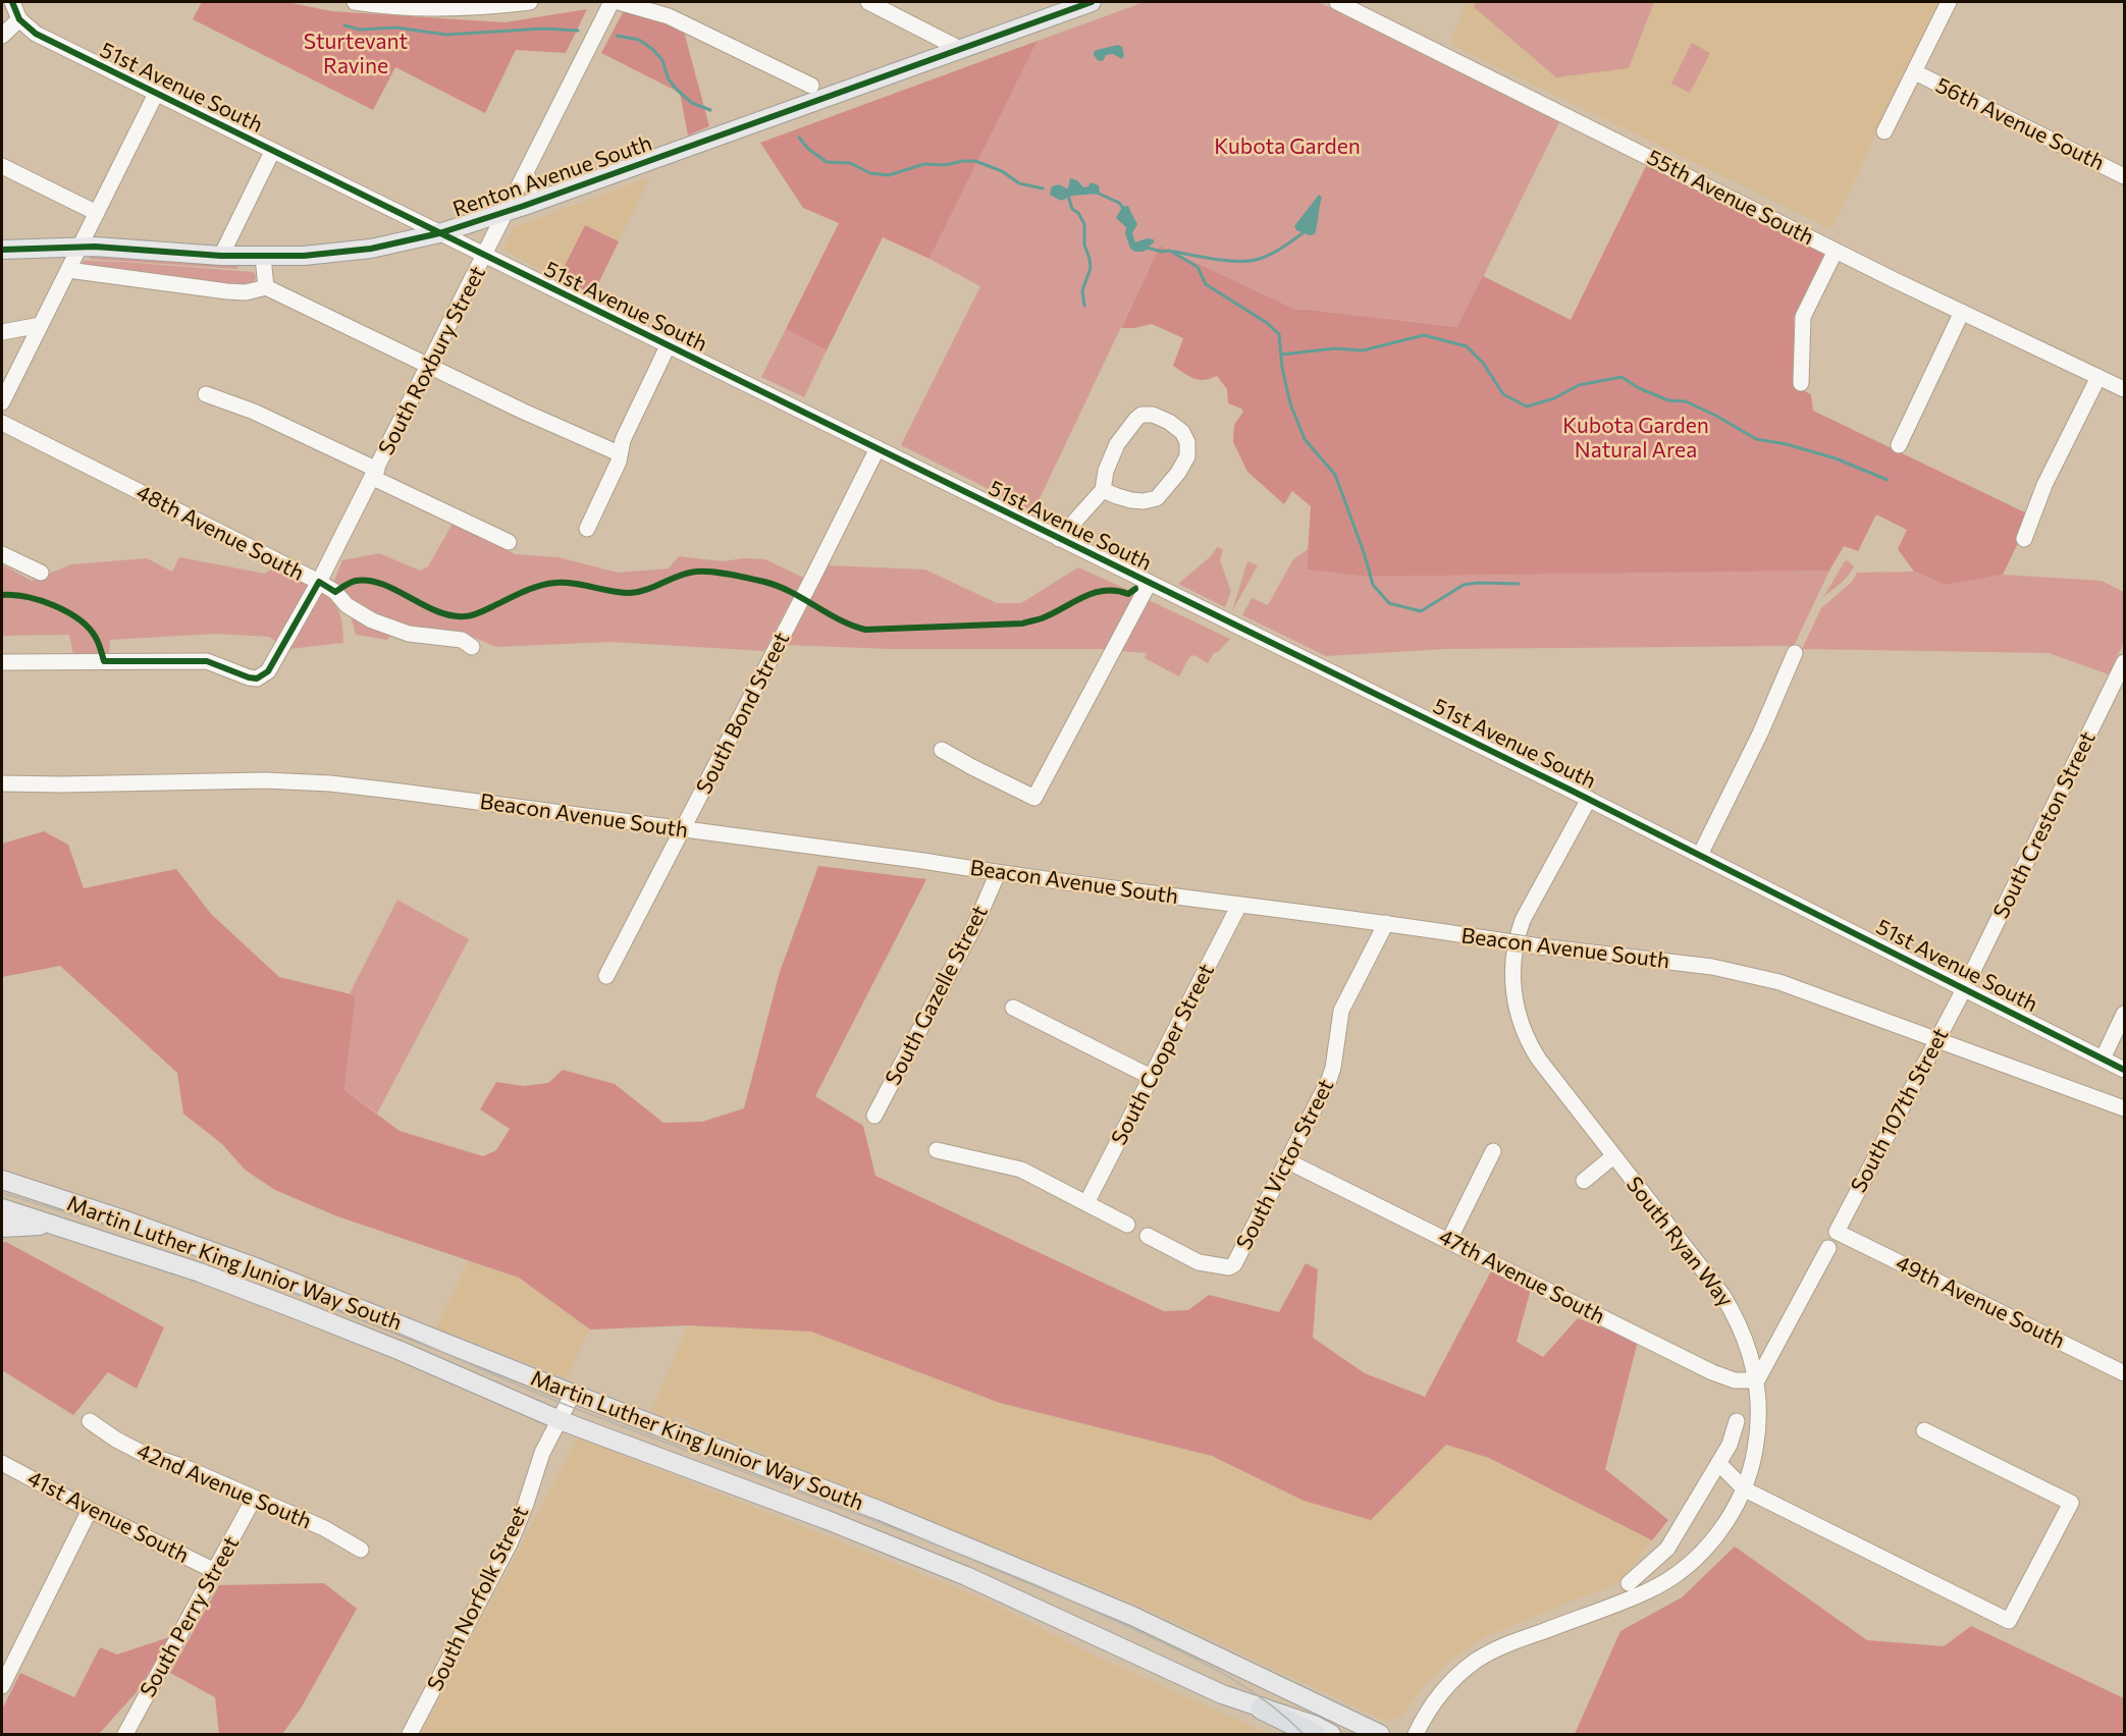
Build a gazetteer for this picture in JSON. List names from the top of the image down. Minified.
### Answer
{"streets":{"main road":["Renton Avenue South","Martin Luther King Junior Way South"],"street":["51st Avenue South","56th Avenue South","55th Avenue South","South Roxbury Street","48th Avenue South","South Bond Street","Beacon Avenue South","South Creston Street","South Gazelle Street","South Cooper Street","South 107th Street","South Victor Street","South Ryan Way","47th Avenue South","49th Avenue South","42nd Avenue South","41st Avenue South","South Norfolk Street","South Perry Street"]},"crossings":[["51st Avenue South","Renton Avenue South"],["51st Avenue South","South Roxbury Street"],["51st Avenue South","South Bond Street"],["51st Avenue South","South Creston Street"],["51st Avenue South","South 107th Street"],["51st Avenue South","South Ryan Way"],["Renton Avenue South","South Roxbury Street"],["South Roxbury Street","48th Avenue South"],["South Bond Street","Beacon Avenue South"],["Beacon Avenue South","South Gazelle Street"],["Beacon Avenue South","South Cooper Street"],["Beacon Avenue South","South 107th Street"],["Beacon Avenue South","South Victor Street"],["South Creston Street","South 107th Street"],["South 107th Street","49th Avenue South"],["South Victor Street","47th Avenue South"],["South Ryan Way","47th Avenue South"],["Martin Luther King Junior Way South","South Norfolk Street"],["42nd Avenue South","South Perry Street"],["41st Avenue South","South Perry Street"]],"parks":["Sturtevant Ravine","Kubota Garden","Kubota Garden Natural Area"]}
